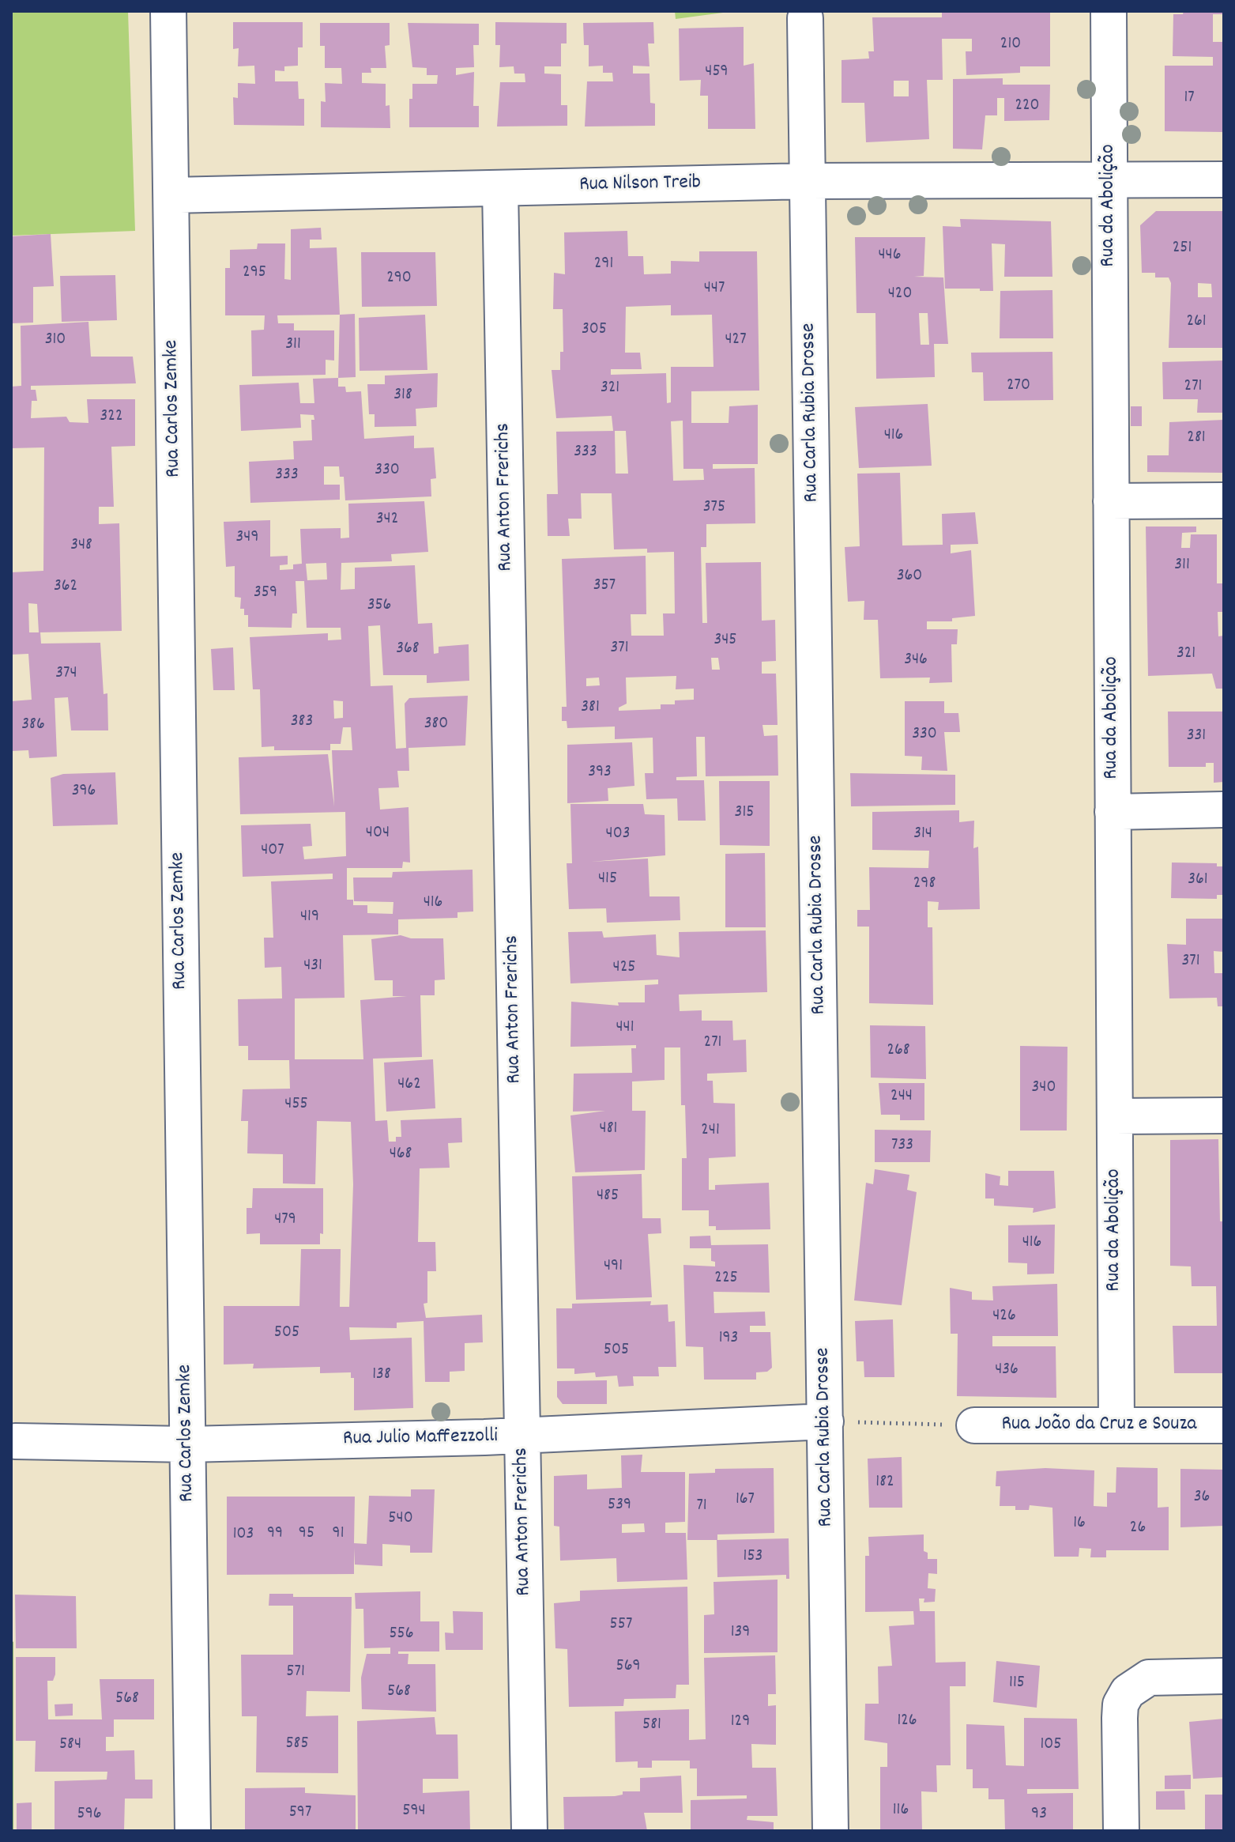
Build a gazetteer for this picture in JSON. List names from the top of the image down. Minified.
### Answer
{"streets":{"street":["Rua Nilson Treib","Rua da Abolição","Rua Carlos Zemke","Rua Carla Rubia Drosse","Rua Anton Frerichs","Rua João da Cruz e Souza","Rua Julio Maffezzolli"]},"crossings":[["Rua Nilson Treib","Rua da Abolição"],["Rua Nilson Treib","Rua Carlos Zemke"],["Rua Nilson Treib","Rua Carla Rubia Drosse"],["Rua Nilson Treib","Rua Anton Frerichs"],["Rua da Abolição","Rua João da Cruz e Souza"],["Rua Carlos Zemke","Rua Julio Maffezzolli"],["Rua Carla Rubia Drosse","Rua Julio Maffezzolli"],["Rua Anton Frerichs","Rua Julio Maffezzolli"]],"house_numbers":["210","459","17","220","251","446","291","295","290","447","420","261","305","310","427","311","270","271","321","318","322","416","281","333","330","333","375","342","349","348","311","360","357","362","359","356","345","371","368","321","346","374","381","383","380","386","330","331","393","396","315","404","403","314","407","415","361","298","416","419","371","431","425","441","271","268","462","340","244","455","481","241","733","468","485","479","416","491","225","426","505","193","505","436","138","182","36","167","539","71","540","16","26","99","95","91","103","153","557","139","556","569","571","115","568","568","126","129","581","585","584","105","116","594","597","596","93"]}
